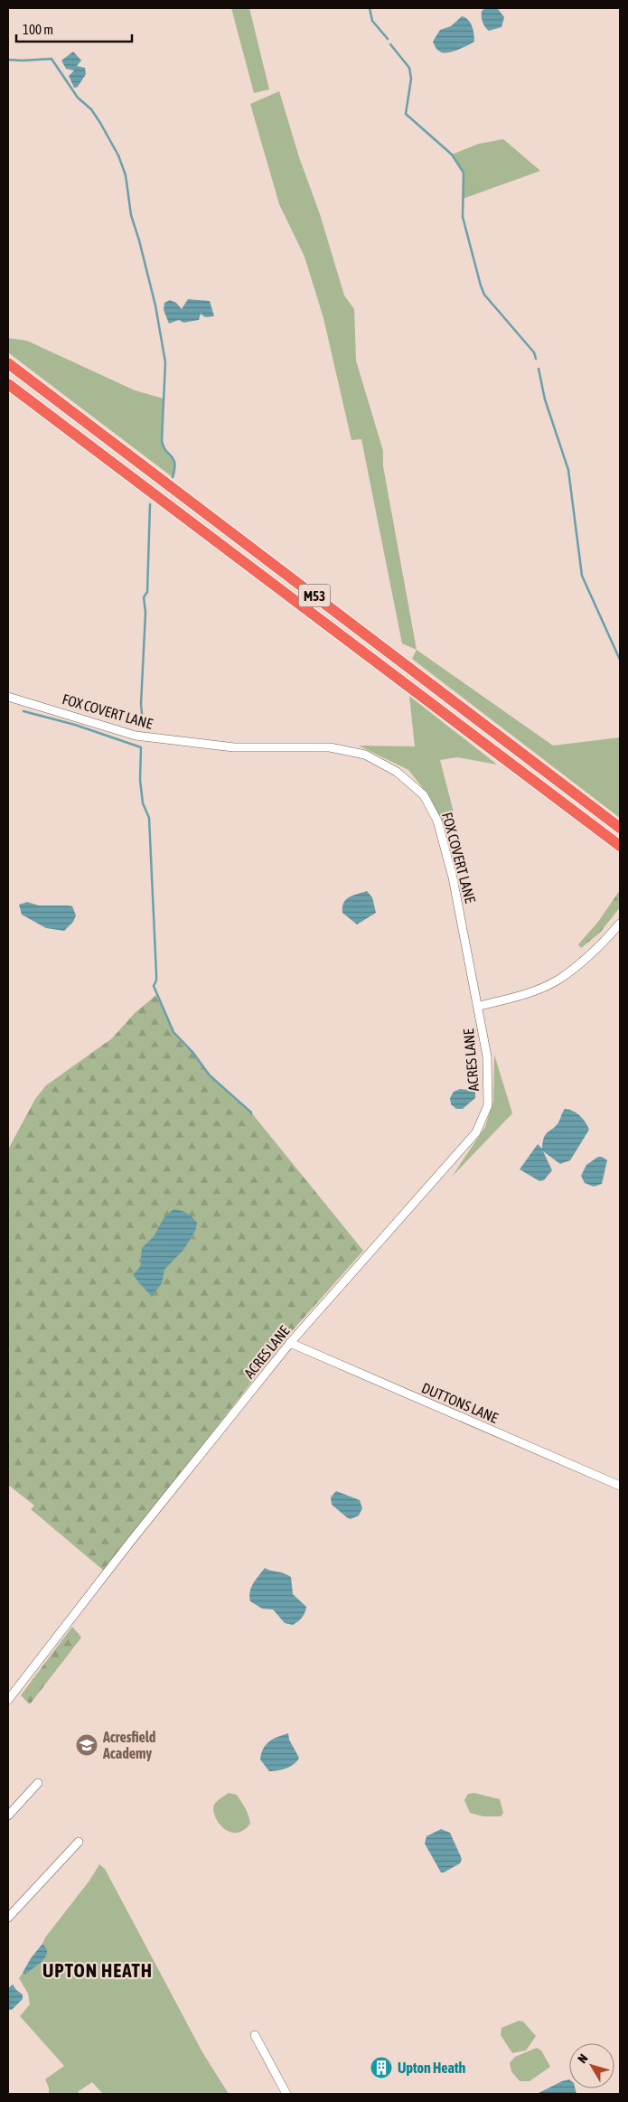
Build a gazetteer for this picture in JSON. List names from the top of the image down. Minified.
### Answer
{"streets":{"highway":["M53"],"street":["FOX COVERT LANE","ACRES LANE","DUTTONS LANE"]},"crossings":[["FOX COVERT LANE","ACRES LANE"],["ACRES LANE","DUTTONS LANE"]],"districts":["UPTON HEATH"],"places":{"school or university":["Acresfield Academy"],"building":["Upton Heath"]},"scale_bar":"100 m","north":"top left"}
